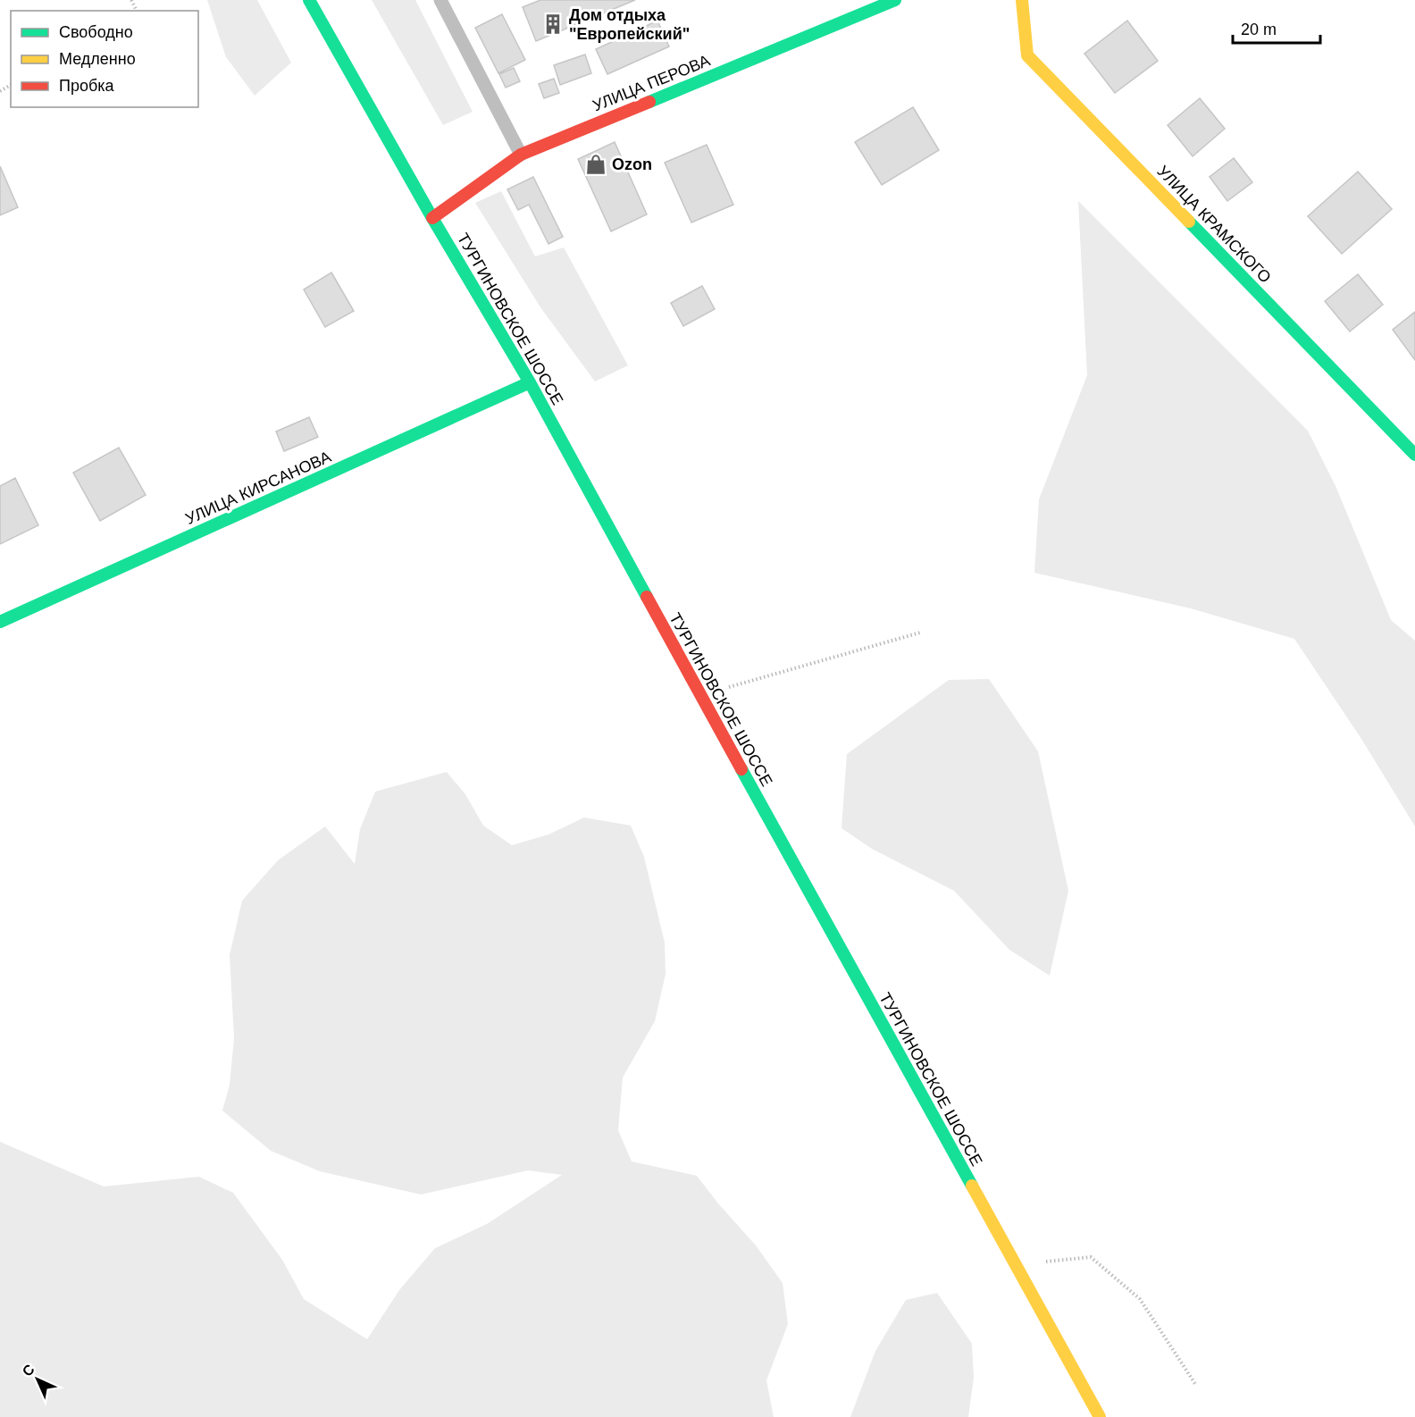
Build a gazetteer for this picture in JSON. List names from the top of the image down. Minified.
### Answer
{"streets":{"street":["УЛИЦА ПЕРОВА","УЛИЦА КРАМСКОГО","ТУРГИНОВСКОЕ ШОССЕ","УЛИЦА КИРСАНОВА"]},"crossings":[["УЛИЦА ПЕРОВА","ТУРГИНОВСКОЕ ШОССЕ"],["ТУРГИНОВСКОЕ ШОССЕ","УЛИЦА КИРСАНОВА"]],"places":{"building":["Дом отдыха \"Европейский\""],"shop":["Ozon"]},"legend":["Свободно","Медленно","Пробка"],"scale_bar":"20 m","north":"top left"}
